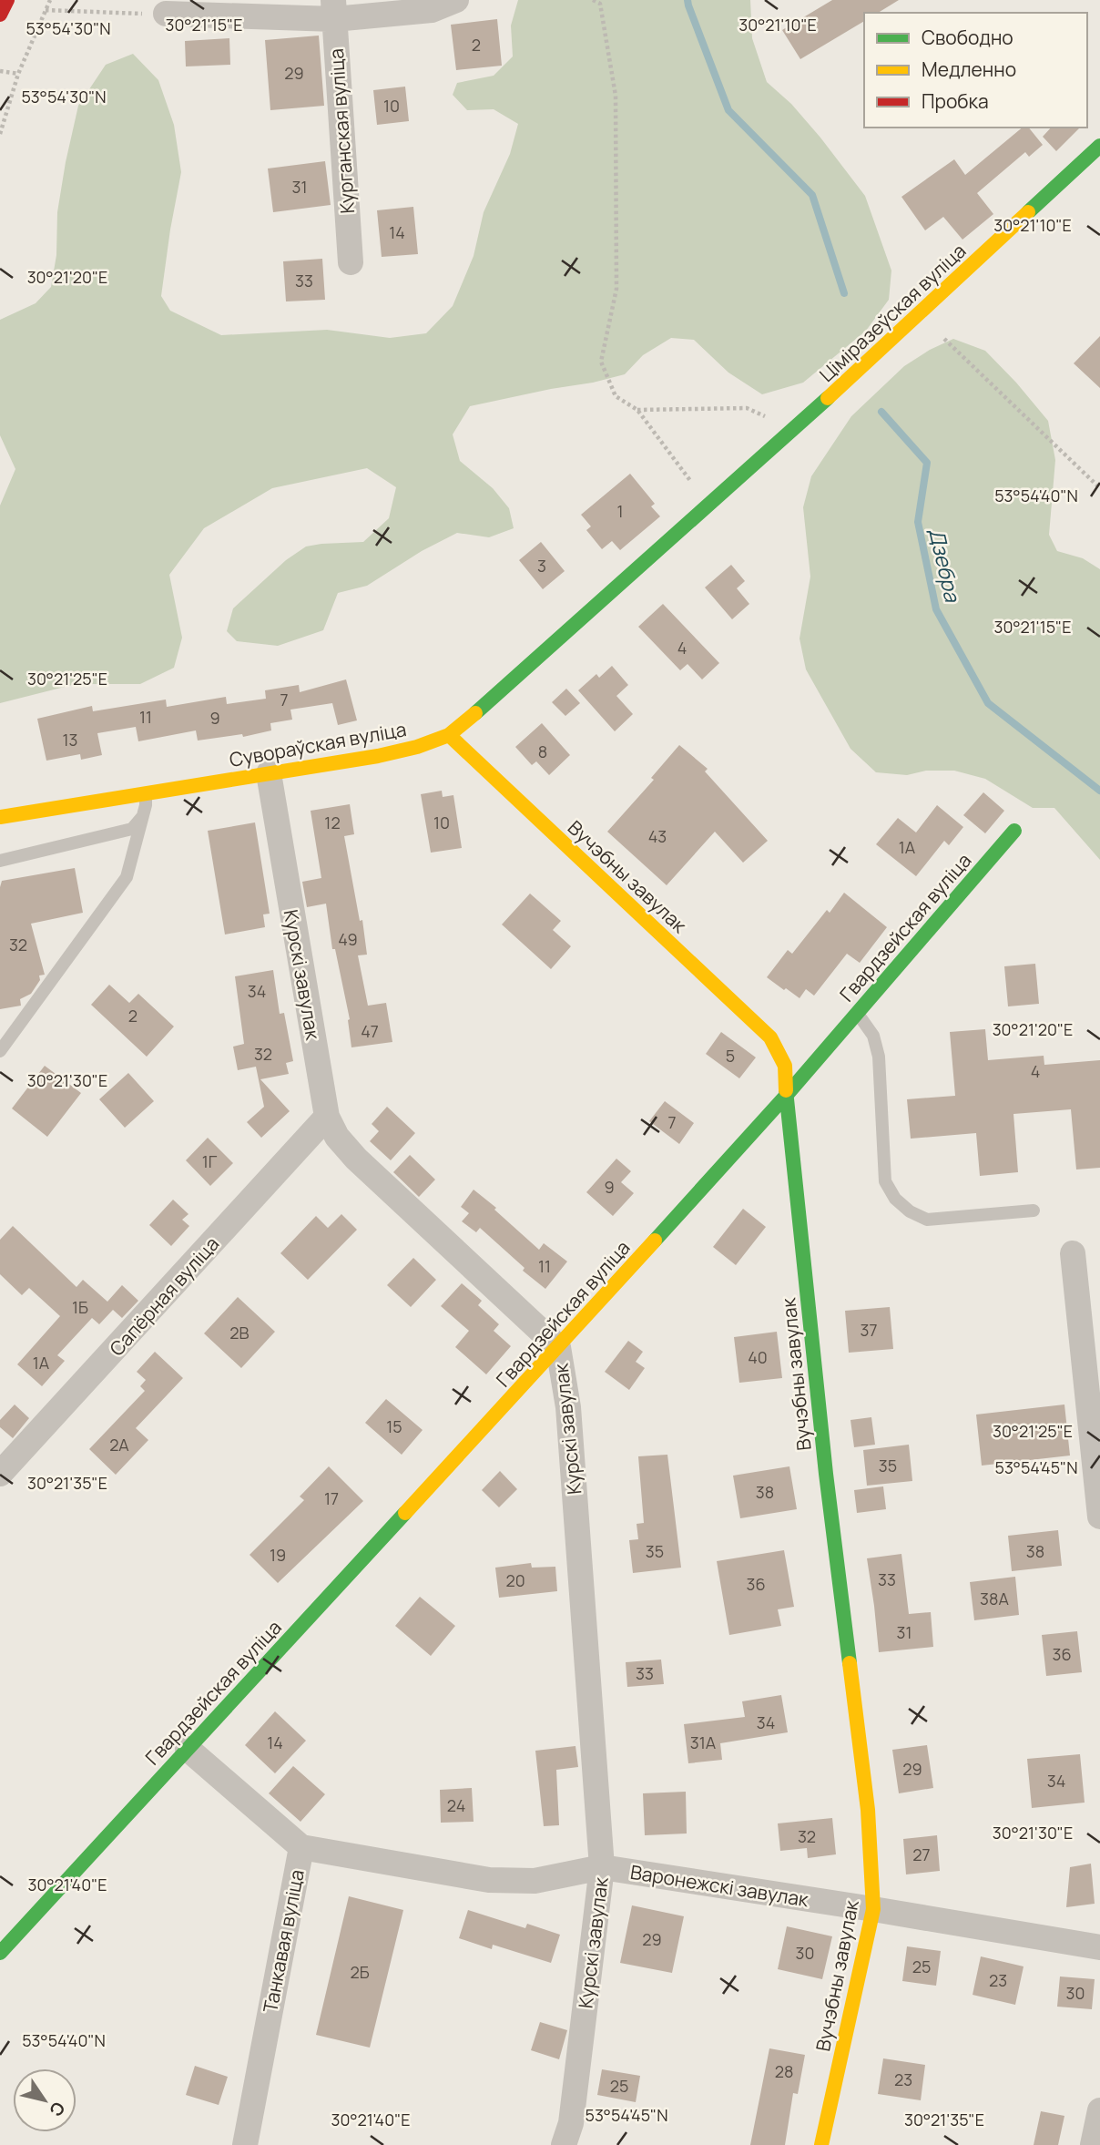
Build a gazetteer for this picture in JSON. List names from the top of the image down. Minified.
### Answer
{"streets":{"street":["Курганская вуліца","Ціміразеўская вуліца","Сувораўская вуліца","Вучэбны завулак","Гвардзейская вуліца","Курскі завулак","Сапёрная вуліца","Варонежскі завулак","Танкавая вуліца"]},"crossings":[["Ціміразеўская вуліца","Сувораўская вуліца"],["Сувораўская вуліца","Вучэбны завулак"],["Сувораўская вуліца","Курскі завулак"],["Вучэбны завулак","Гвардзейская вуліца"],["Вучэбны завулак","Варонежскі завулак"],["Гвардзейская вуліца","Курскі завулак"],["Гвардзейская вуліца","Танкавая вуліца"],["Курскі завулак","Сапёрная вуліца"],["Курскі завулак","Варонежскі завулак"],["Варонежскі завулак","Танкавая вуліца"]],"water":["Дзебра"],"house_numbers":["2","29","10","31","14","33","1","3","4","7","11","9","13","8","12","10","43","1А","49","32","34","2","47","32","5","4","7","1Г","9","11","1Б","37","2В","40","1А","15","2А","35","38","17","35","38","19","33","20","36","38А","31","36","33","34","14","31А","29","34","24","32","27","29","30","25","2Б","23","30","28","23","25"],"legend":["Свободно","Медленно","Пробка"],"north":"bottom right","coordinates":["30°21'15\"E","30°21'10\"E","53°54'30\"N","30°21'20\"E","53°54'40\"N","30°21'25\"E","30°21'30\"E","53°54'45\"N","30°21'35\"E","30°21'40\"E"]}
